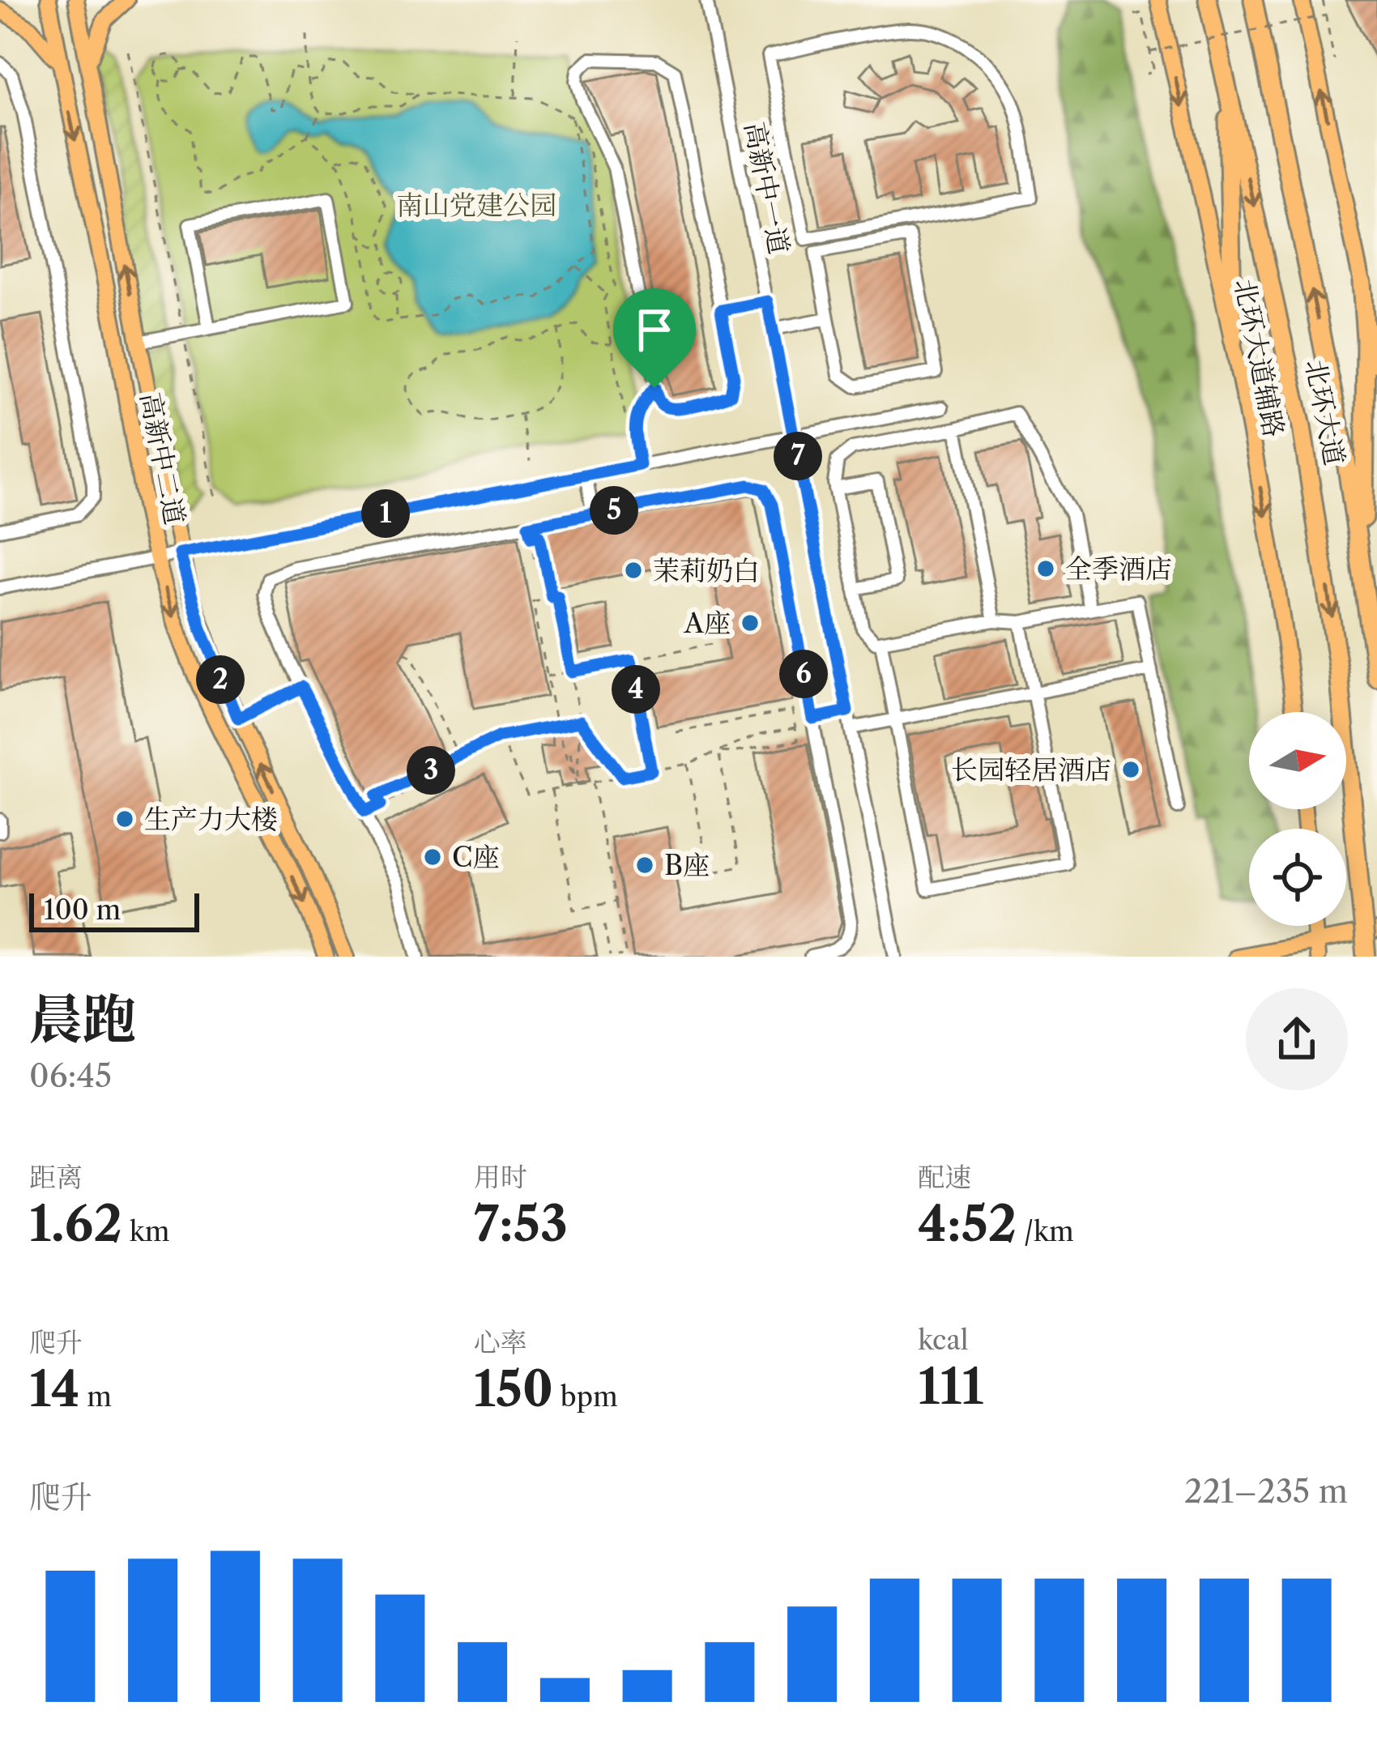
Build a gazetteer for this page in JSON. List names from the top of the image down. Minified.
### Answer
{"streets":{"highway":["北环大道"],"main road":["北环大道辅路","高新中二道"],"street":["高新中一道"]},"one_way":["北环大道辅路"],"parks":["南山党建公园"],"places":["全季酒店","茉莉奶白","A座","长园轻居酒店","生产力大楼","C座","B座"],"scale_bar":"100 m","north":"right","page":{"pins":["7","5","1","6","2","4","3"],"scale":"100 m","heading":["晨跑","06:45"],"stats":[["距离","1.62 km"],["用时","7:53"],["配速","4:52 /km"],["爬升","14 m"],["心率","150 bpm"],["kcal","111"]],"chart":["爬升","221–235 m"]}}
